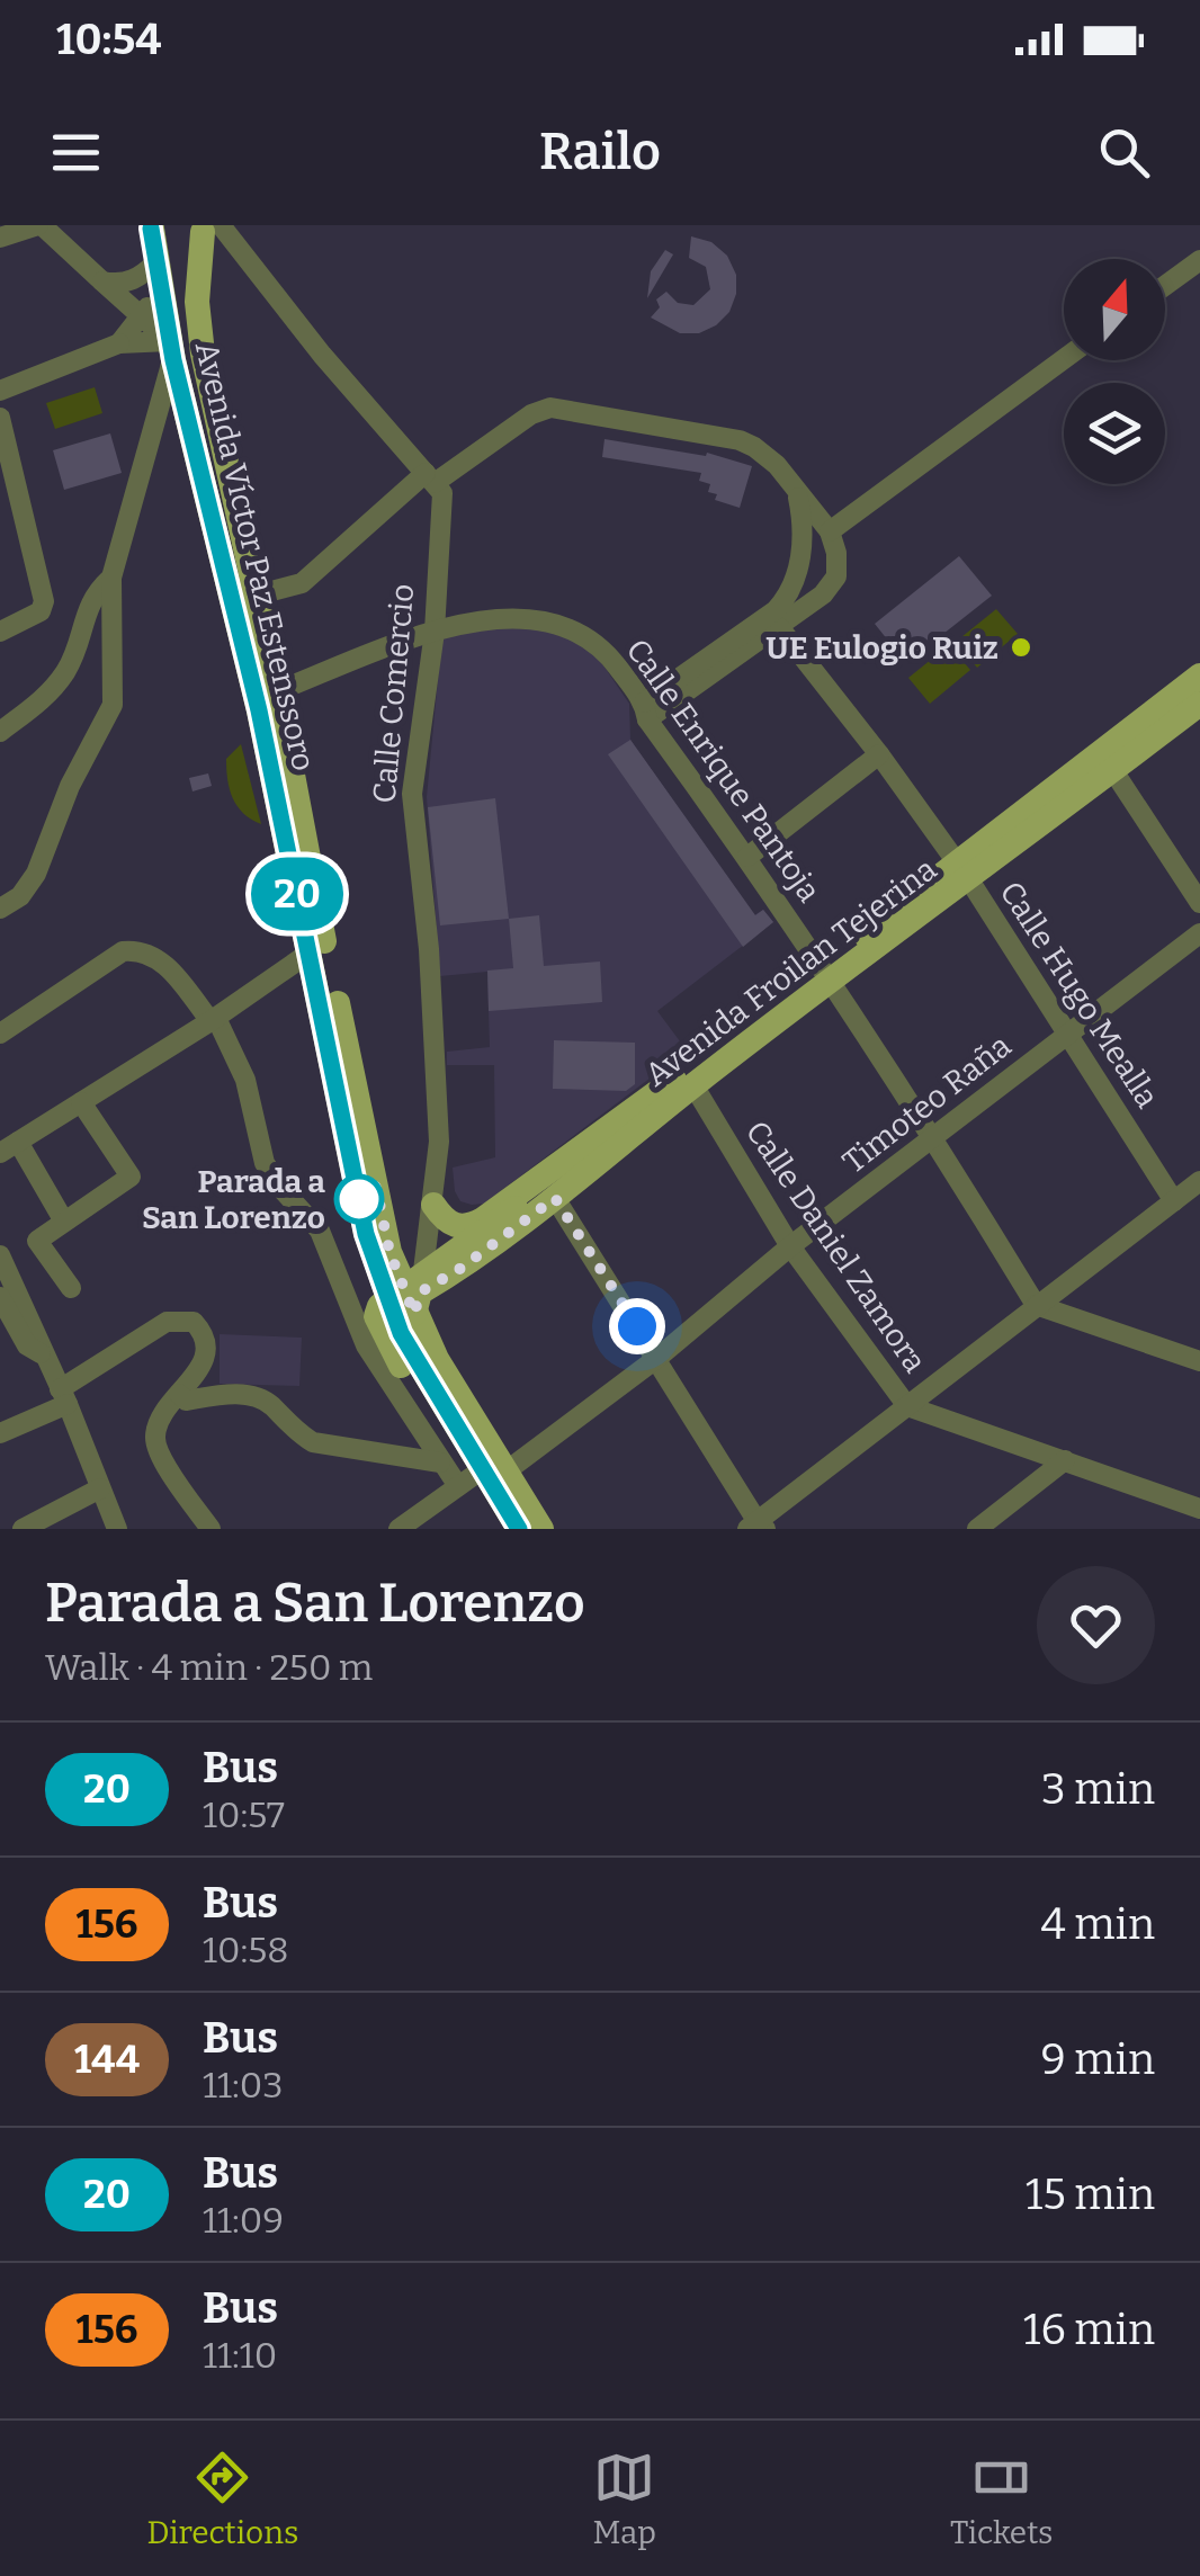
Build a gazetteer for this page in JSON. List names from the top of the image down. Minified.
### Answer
{"streets":{"main road":["Avenida Víctor Paz Estenssoro","Avenida Froilan Tejerina"],"street":["Calle Comercio","Calle Enrique Pantoja","Calle Hugo Mealla","Timoteo Raña","Calle Daniel Zamora"]},"crossings":[["Avenida Víctor Paz Estenssoro","Calle Comercio"],["Avenida Víctor Paz Estenssoro","Calle Enrique Pantoja"],["Avenida Víctor Paz Estenssoro","Avenida Froilan Tejerina"],["Avenida Víctor Paz Estenssoro","Timoteo Raña"],["Calle Comercio","Calle Enrique Pantoja"],["Calle Comercio","Avenida Froilan Tejerina"],["Calle Enrique Pantoja","Avenida Froilan Tejerina"],["Calle Enrique Pantoja","Timoteo Raña"],["Avenida Froilan Tejerina","Calle Hugo Mealla"],["Avenida Froilan Tejerina","Calle Daniel Zamora"],["Calle Hugo Mealla","Timoteo Raña"],["Timoteo Raña","Calle Daniel Zamora"]],"places":["UE Eulogio Ruiz","Parada a San Lorenzo"],"lines":["bus line 20"],"north":"top","page":{"status":"10:54","header":"Railo","on_map":"20","heading":["Parada a San Lorenzo","Walk · 4 min · 250 m"],"list":[{"mark":"20","name":"Bus","note":"10:57","value":"3 min"},{"mark":"156","name":"Bus","note":"10:58","value":"4 min"},{"mark":"144","name":"Bus","note":"11:03","value":"9 min"},{"mark":"20","name":"Bus","note":"11:09","value":"15 min"},{"mark":"156","name":"Bus","note":"11:10","value":"16 min"}],"tabs":["Directions","Map","Tickets"]}}
